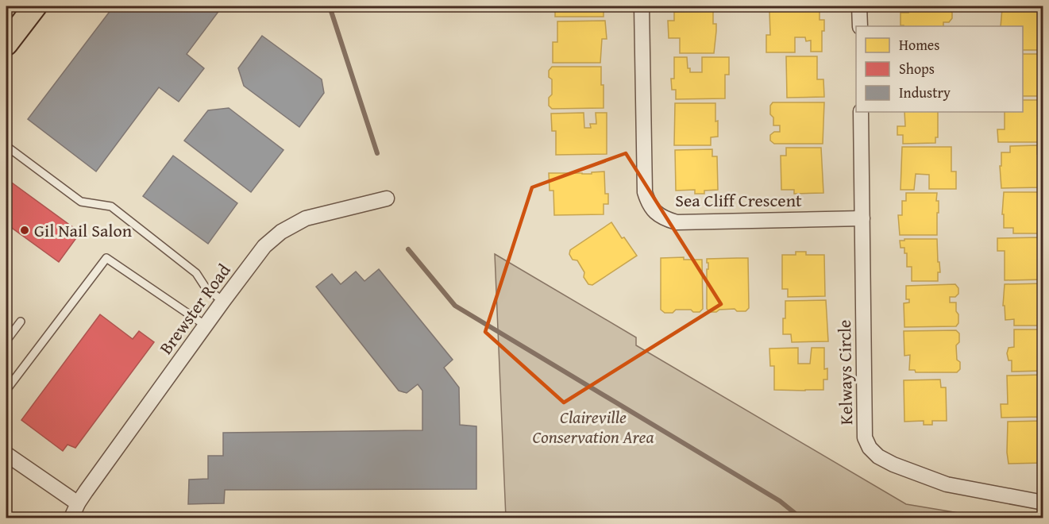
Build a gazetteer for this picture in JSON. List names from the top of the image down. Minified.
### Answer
{"streets":{"street":["Sea Cliff Crescent","Brewster Road","Kelways Circle"]},"crossings":[["Sea Cliff Crescent","Kelways Circle"]],"parks":["Claireville Conservation Area"],"places":["Gil Nail Salon"],"legend":["Homes","Shops","Industry"]}
